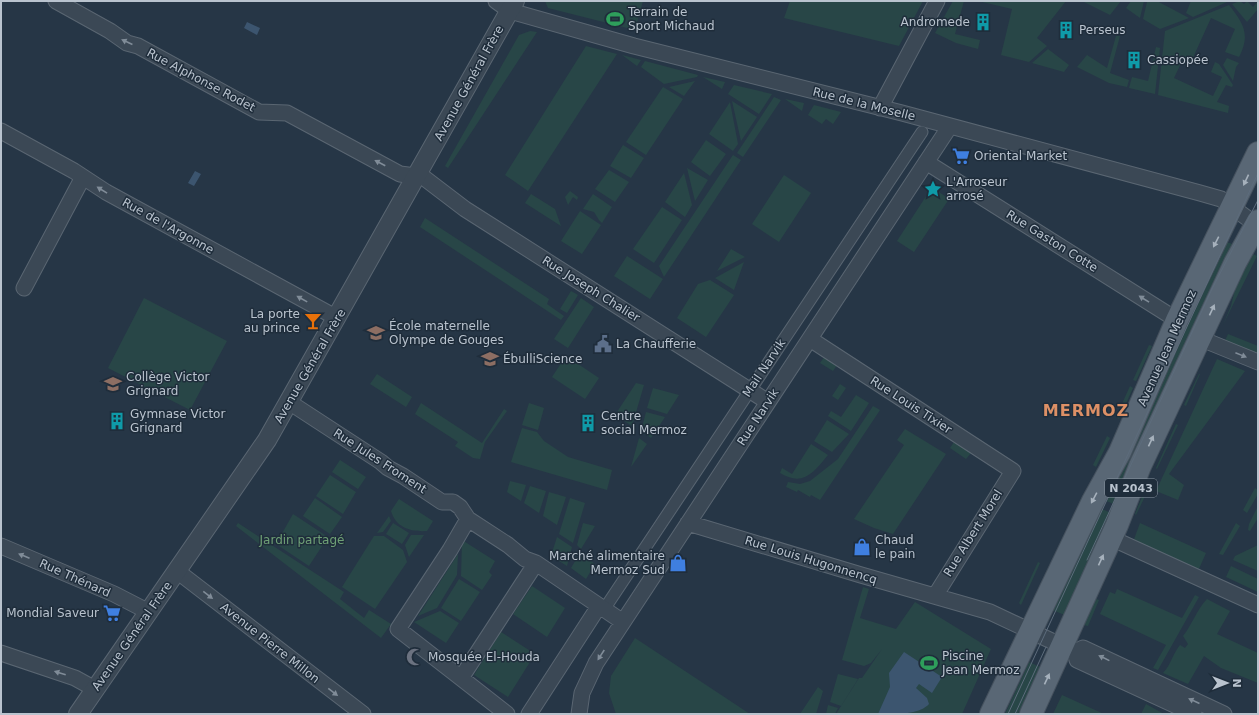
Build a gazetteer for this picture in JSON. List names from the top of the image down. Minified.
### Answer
{"streets":{"main road":["Avenue Jean Mermoz","N 2043"],"street":["Rue Alphonse Rodet","Avenue Général Frère","Rue de la Moselle","Rue de l'Argonne","Rue Gaston Cotte","Rue Joseph Chalier","Mail Narvik","Rue Louis Tixier","Rue Narvik","Rue Jules Froment","Rue Albert Morel","Rue Louis Hugonnencq","Rue Thénard","Avenue Pierre Millon"]},"crossings":[["Rue Alphonse Rodet","Avenue Général Frère"],["Rue Alphonse Rodet","Rue Joseph Chalier"],["Avenue Général Frère","Rue de la Moselle"],["Avenue Général Frère","Rue de l'Argonne"],["Avenue Général Frère","Rue Joseph Chalier"],["Avenue Général Frère","Rue Jules Froment"],["Avenue Général Frère","Rue Thénard"],["Avenue Général Frère","Avenue Pierre Millon"],["Rue de la Moselle","Avenue Jean Mermoz"],["Rue de la Moselle","Rue Narvik"],["Rue Gaston Cotte","Avenue Jean Mermoz"],["Rue Gaston Cotte","Rue Narvik"],["Rue Joseph Chalier","Mail Narvik"],["Rue Joseph Chalier","Rue Narvik"],["Avenue Jean Mermoz","Rue Louis Hugonnencq"],["Mail Narvik","Rue Jules Froment"],["Rue Louis Tixier","Rue Narvik"],["Rue Louis Tixier","Rue Albert Morel"],["Rue Narvik","Rue Jules Froment"],["Rue Narvik","Rue Louis Hugonnencq"],["Rue Albert Morel","Rue Louis Hugonnencq"]],"one_way":["Rue Alphonse Rodet","Rue de l'Argonne","Rue Gaston Cotte","Avenue Pierre Millon"],"districts":["MERMOZ"],"parks":["Jardin partagé"],"places":{"sports":["Terrain de Sport Michaud","Piscine Jean Mermoz"],"building":["Andromede","Perseus","Cassiopée","Gymnase Victor Grignard","Centre social Mermoz"],"supermarket":["Oriental Market","Mondial Saveur"],"place":["L'Arroseur arrosé"],"bar":["La porte au prince"],"school or university":["École maternelle Olympe de Gouges","ÉbulliScience","Collège Victor Grignard"],"public building":["La Chaufferie"],"shop":["Chaud le pain","Marché alimentaire Mermoz Sud"],"mosque":["Mosquée El-Houda"]},"north":"right"}
